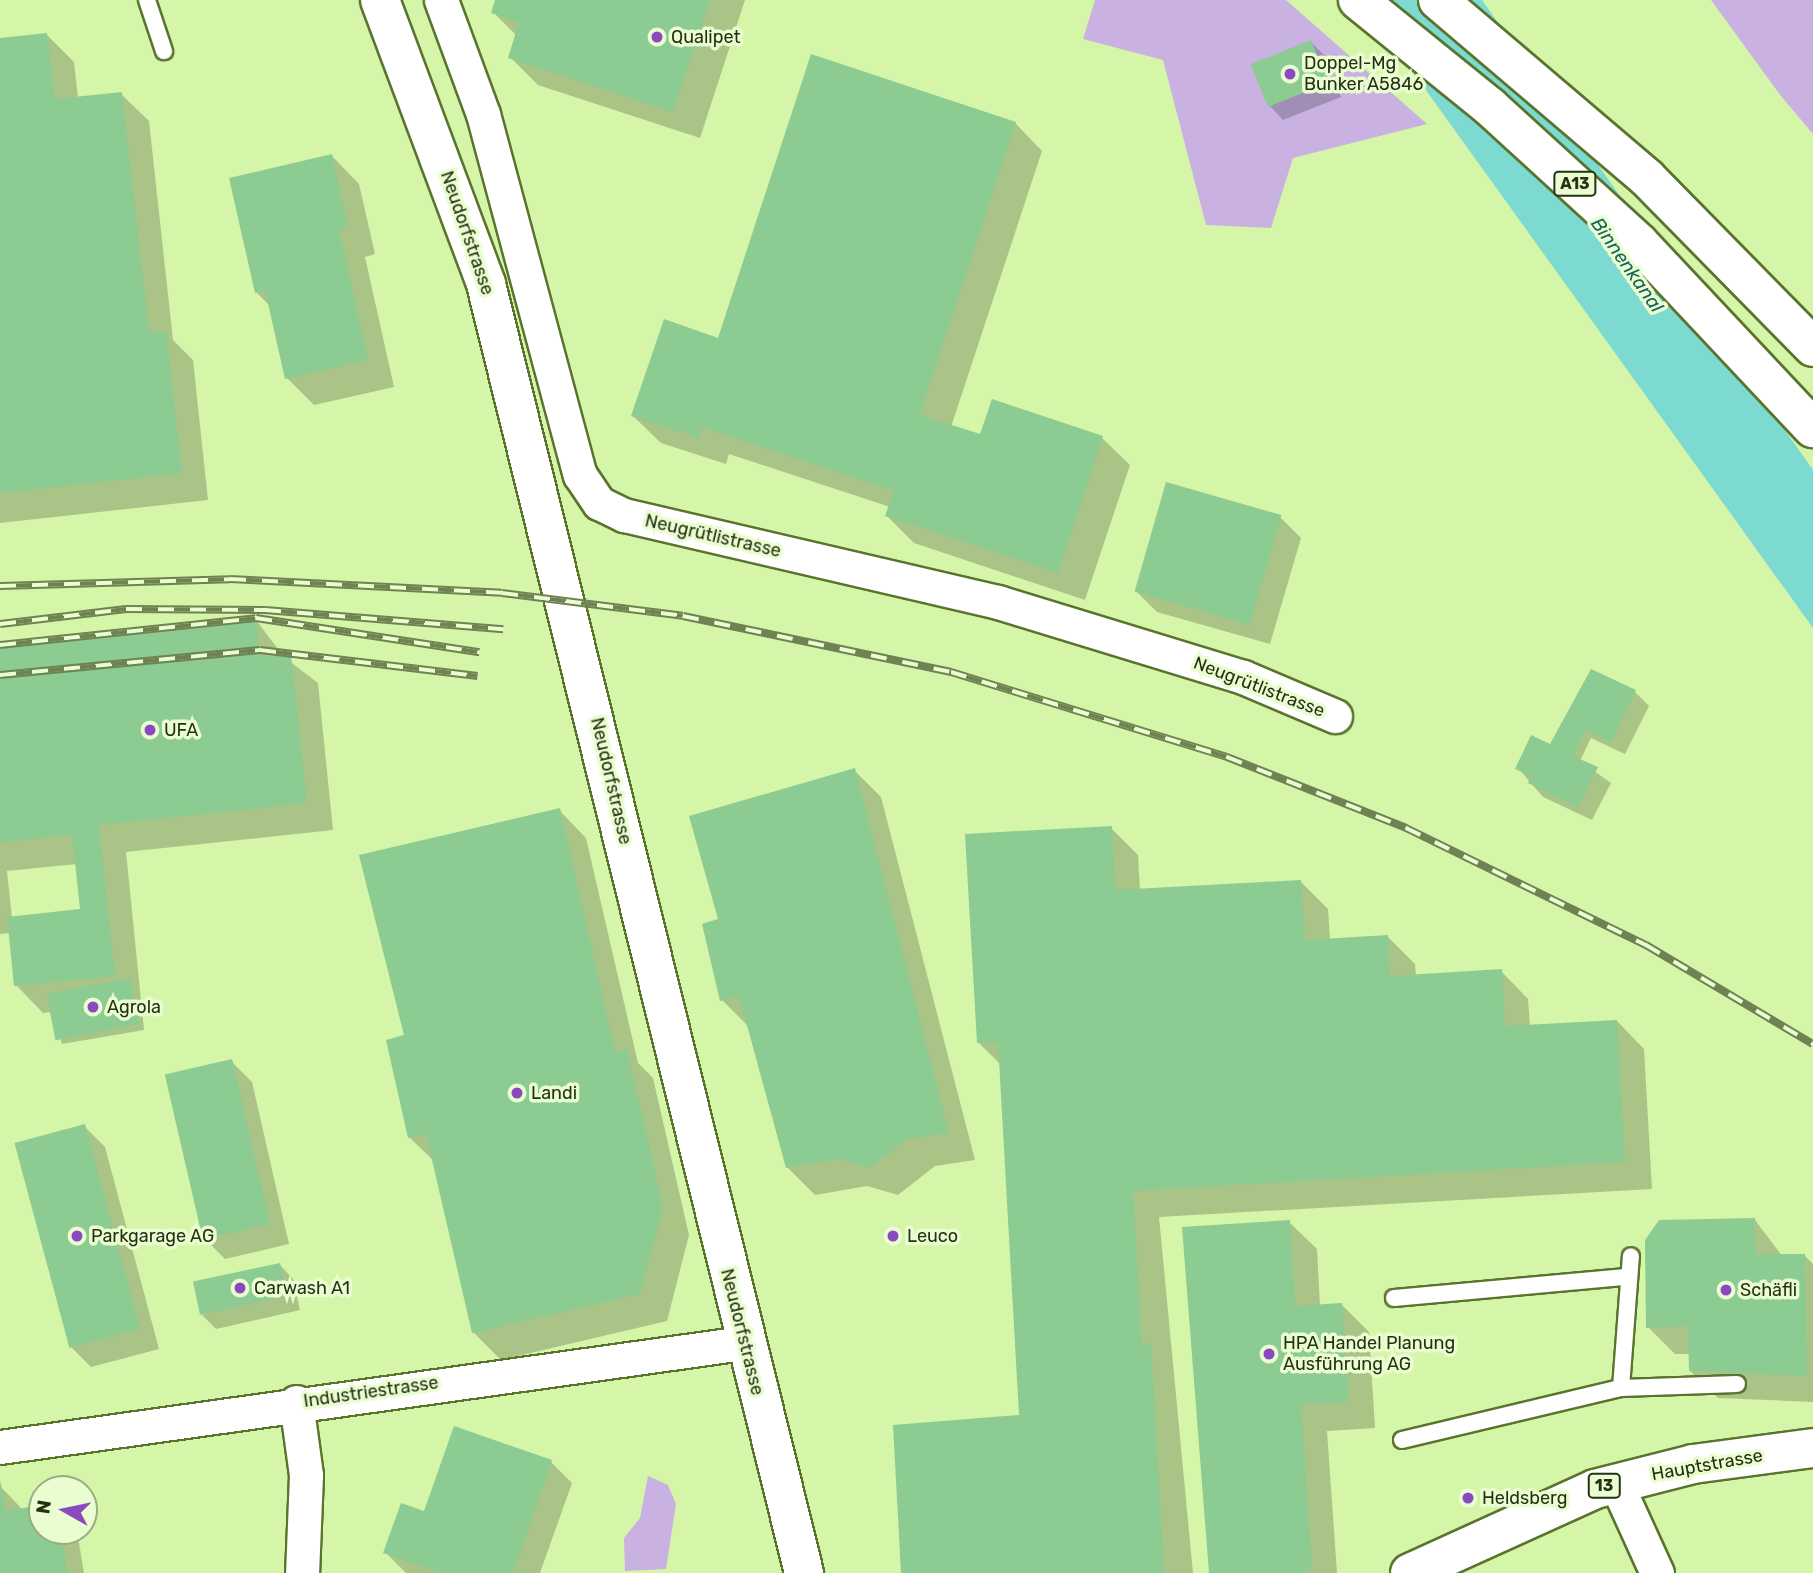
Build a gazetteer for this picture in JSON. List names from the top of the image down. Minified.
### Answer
{"streets":{"main road":["A13","Neudorfstrasse","Hauptstrasse","13"],"street":["Neugrütlistrasse","Industriestrasse"]},"crossings":[["Neudorfstrasse","Industriestrasse"]],"water":["Binnenkanal"],"places":["Qualipet","Doppel-Mg Bunker A5846","UFA","Agrola","Landi","Parkgarage AG","Leuco","Carwash A1","Schäfli","HPA Handel Planung Ausführung AG","Heldsberg"],"north":"left"}
